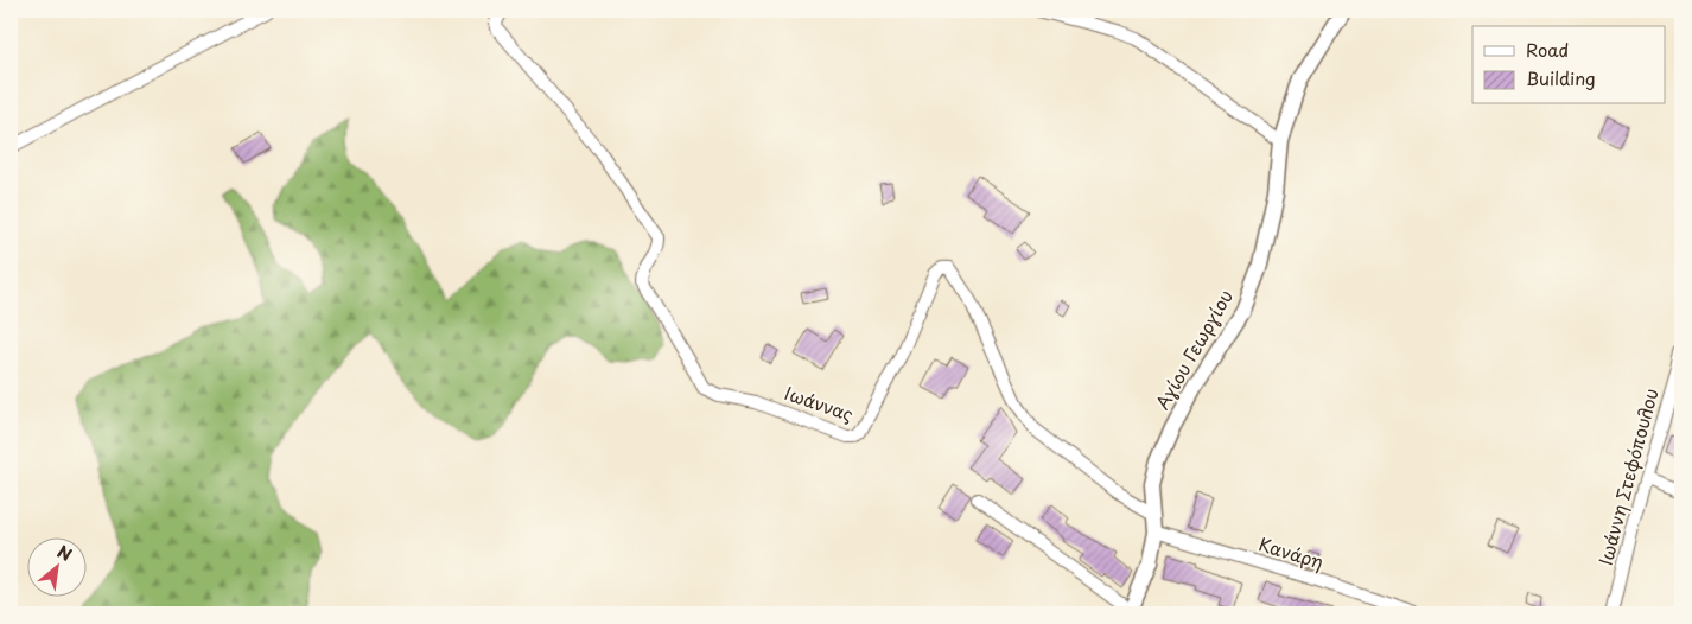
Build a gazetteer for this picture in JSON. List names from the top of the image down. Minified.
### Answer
{"streets":{"street":["Αγίου Γεωργίου","Ιωάννας","Ιωάννη Στεφόπουλου","Κανάρη"]},"crossings":[["Αγίου Γεωργίου","Ιωάννας"],["Αγίου Γεωργίου","Κανάρη"]],"legend":["Road","Building"],"north":"top right"}
